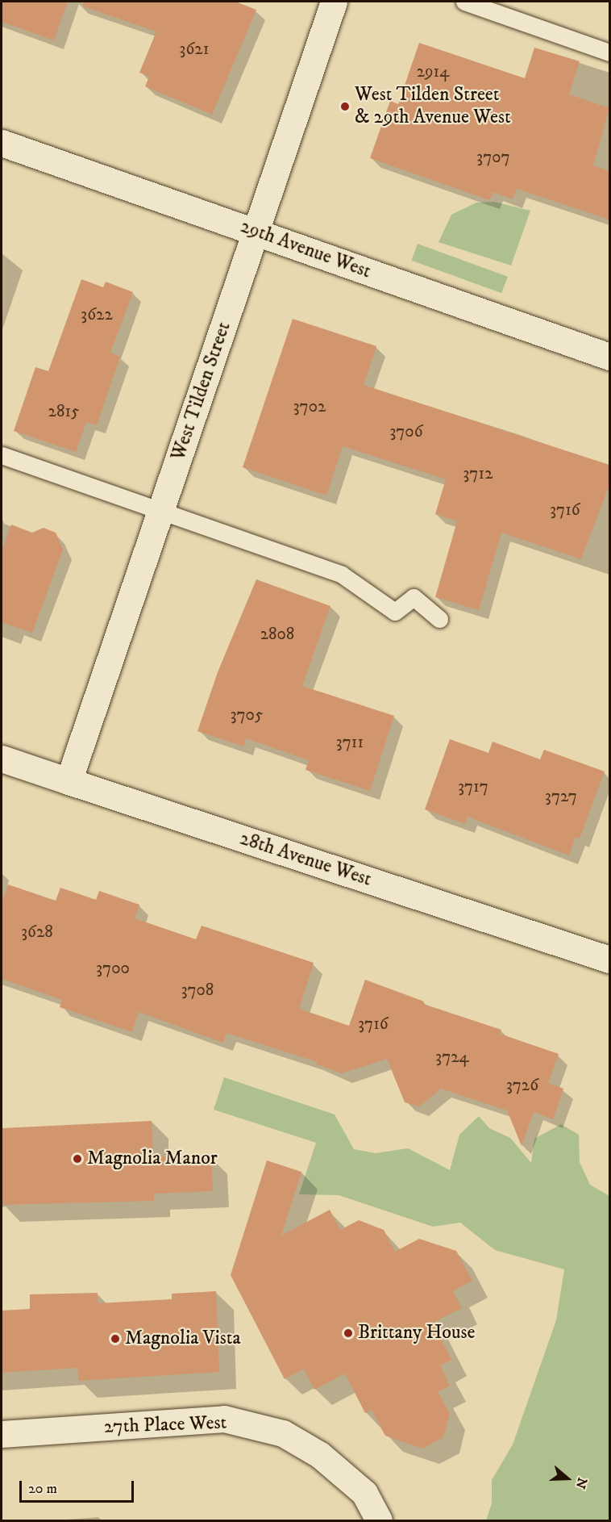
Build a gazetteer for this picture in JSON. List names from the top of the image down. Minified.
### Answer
{"streets":{"street":["29th Avenue West","West Tilden Street","28th Avenue West","27th Place West"]},"crossings":[["29th Avenue West","West Tilden Street"],["West Tilden Street","28th Avenue West"]],"places":["West Tilden Street & 29th Avenue West","Magnolia Manor","Brittany House","Magnolia Vista"],"house_numbers":["3621","2914","3707","3622","3702","2815","3706","3712","3716","2808","3705","3711","3717","3727","3628","3700","3708","3716","3724","3726"],"scale_bar":"20 m","north":"right"}
